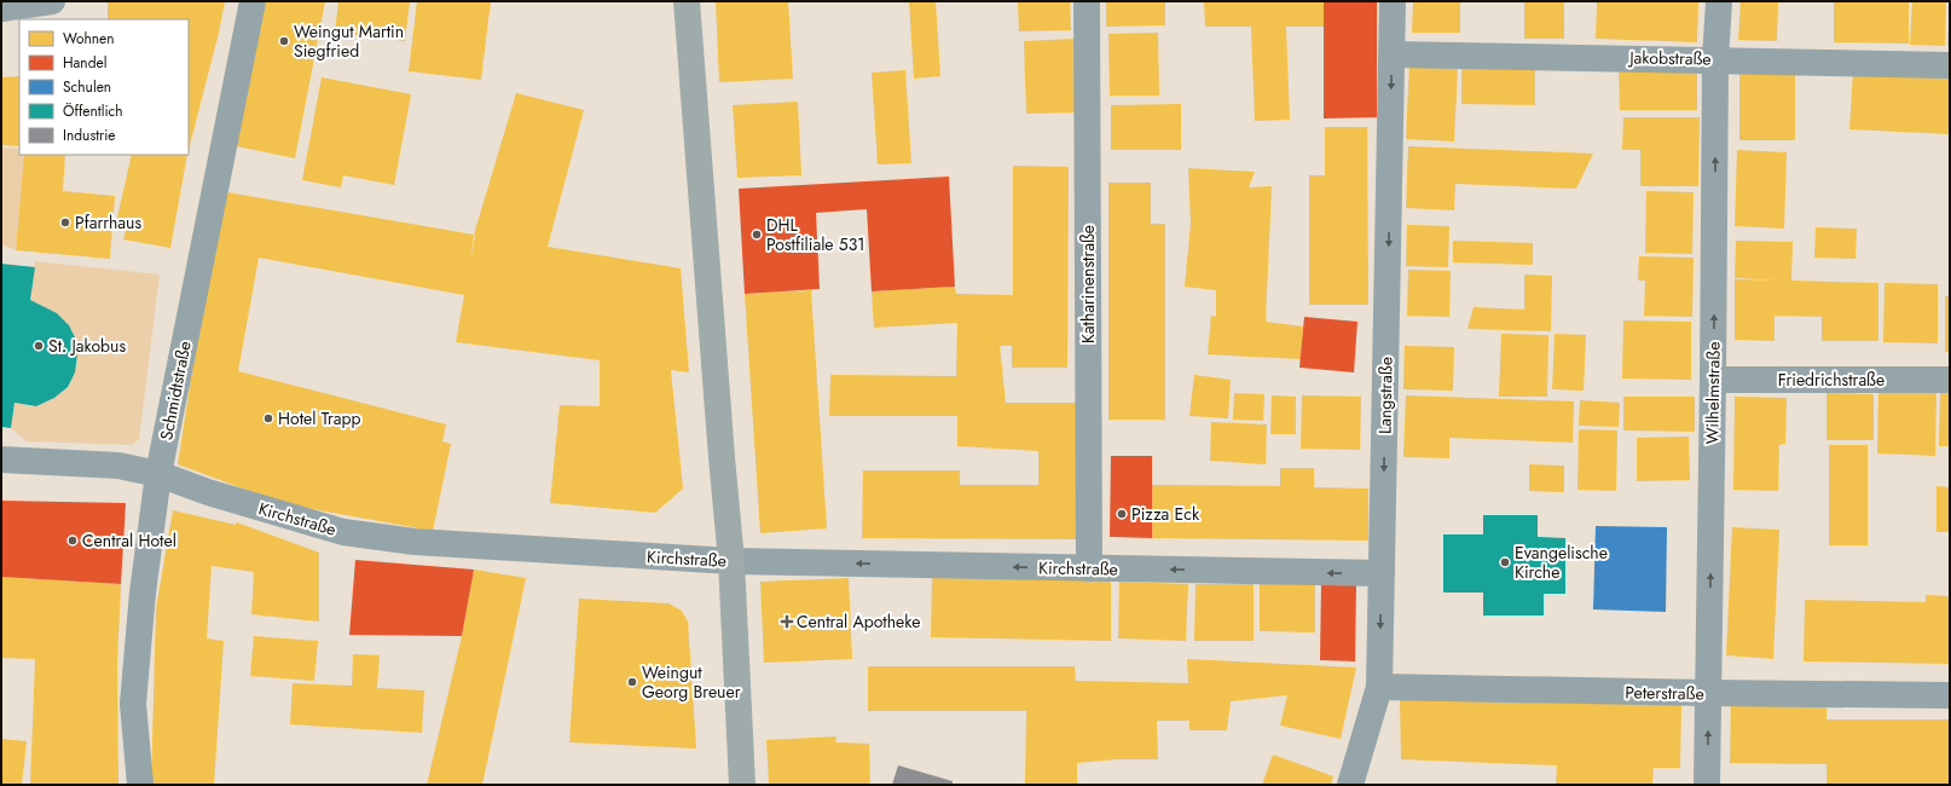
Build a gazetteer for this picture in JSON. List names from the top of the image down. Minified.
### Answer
{"streets":{"street":["Jakobstraße","Katharinenstraße","Friedrichstraße","Schmidtstraße","Wilhelmstraße","Langstraße","Kirchstraße","Peterstraße"]},"crossings":[["Jakobstraße","Wilhelmstraße"],["Jakobstraße","Langstraße"],["Katharinenstraße","Kirchstraße"],["Friedrichstraße","Wilhelmstraße"],["Schmidtstraße","Kirchstraße"],["Wilhelmstraße","Peterstraße"],["Langstraße","Kirchstraße"],["Langstraße","Peterstraße"]],"one_way":["Wilhelmstraße","Langstraße","Kirchstraße"],"places":{"other":["Weingut Martin Siegfried","Pfarrhaus","DHL Postfiliale 531","St. Jakobus","Hotel Trapp","Pizza Eck","Central Hotel","Evangelische Kirche","Weingut Georg Breuer"],"health":["Central Apotheke"]},"legend":["Wohnen","Handel","Schulen","Öffentlich","Industrie"]}
